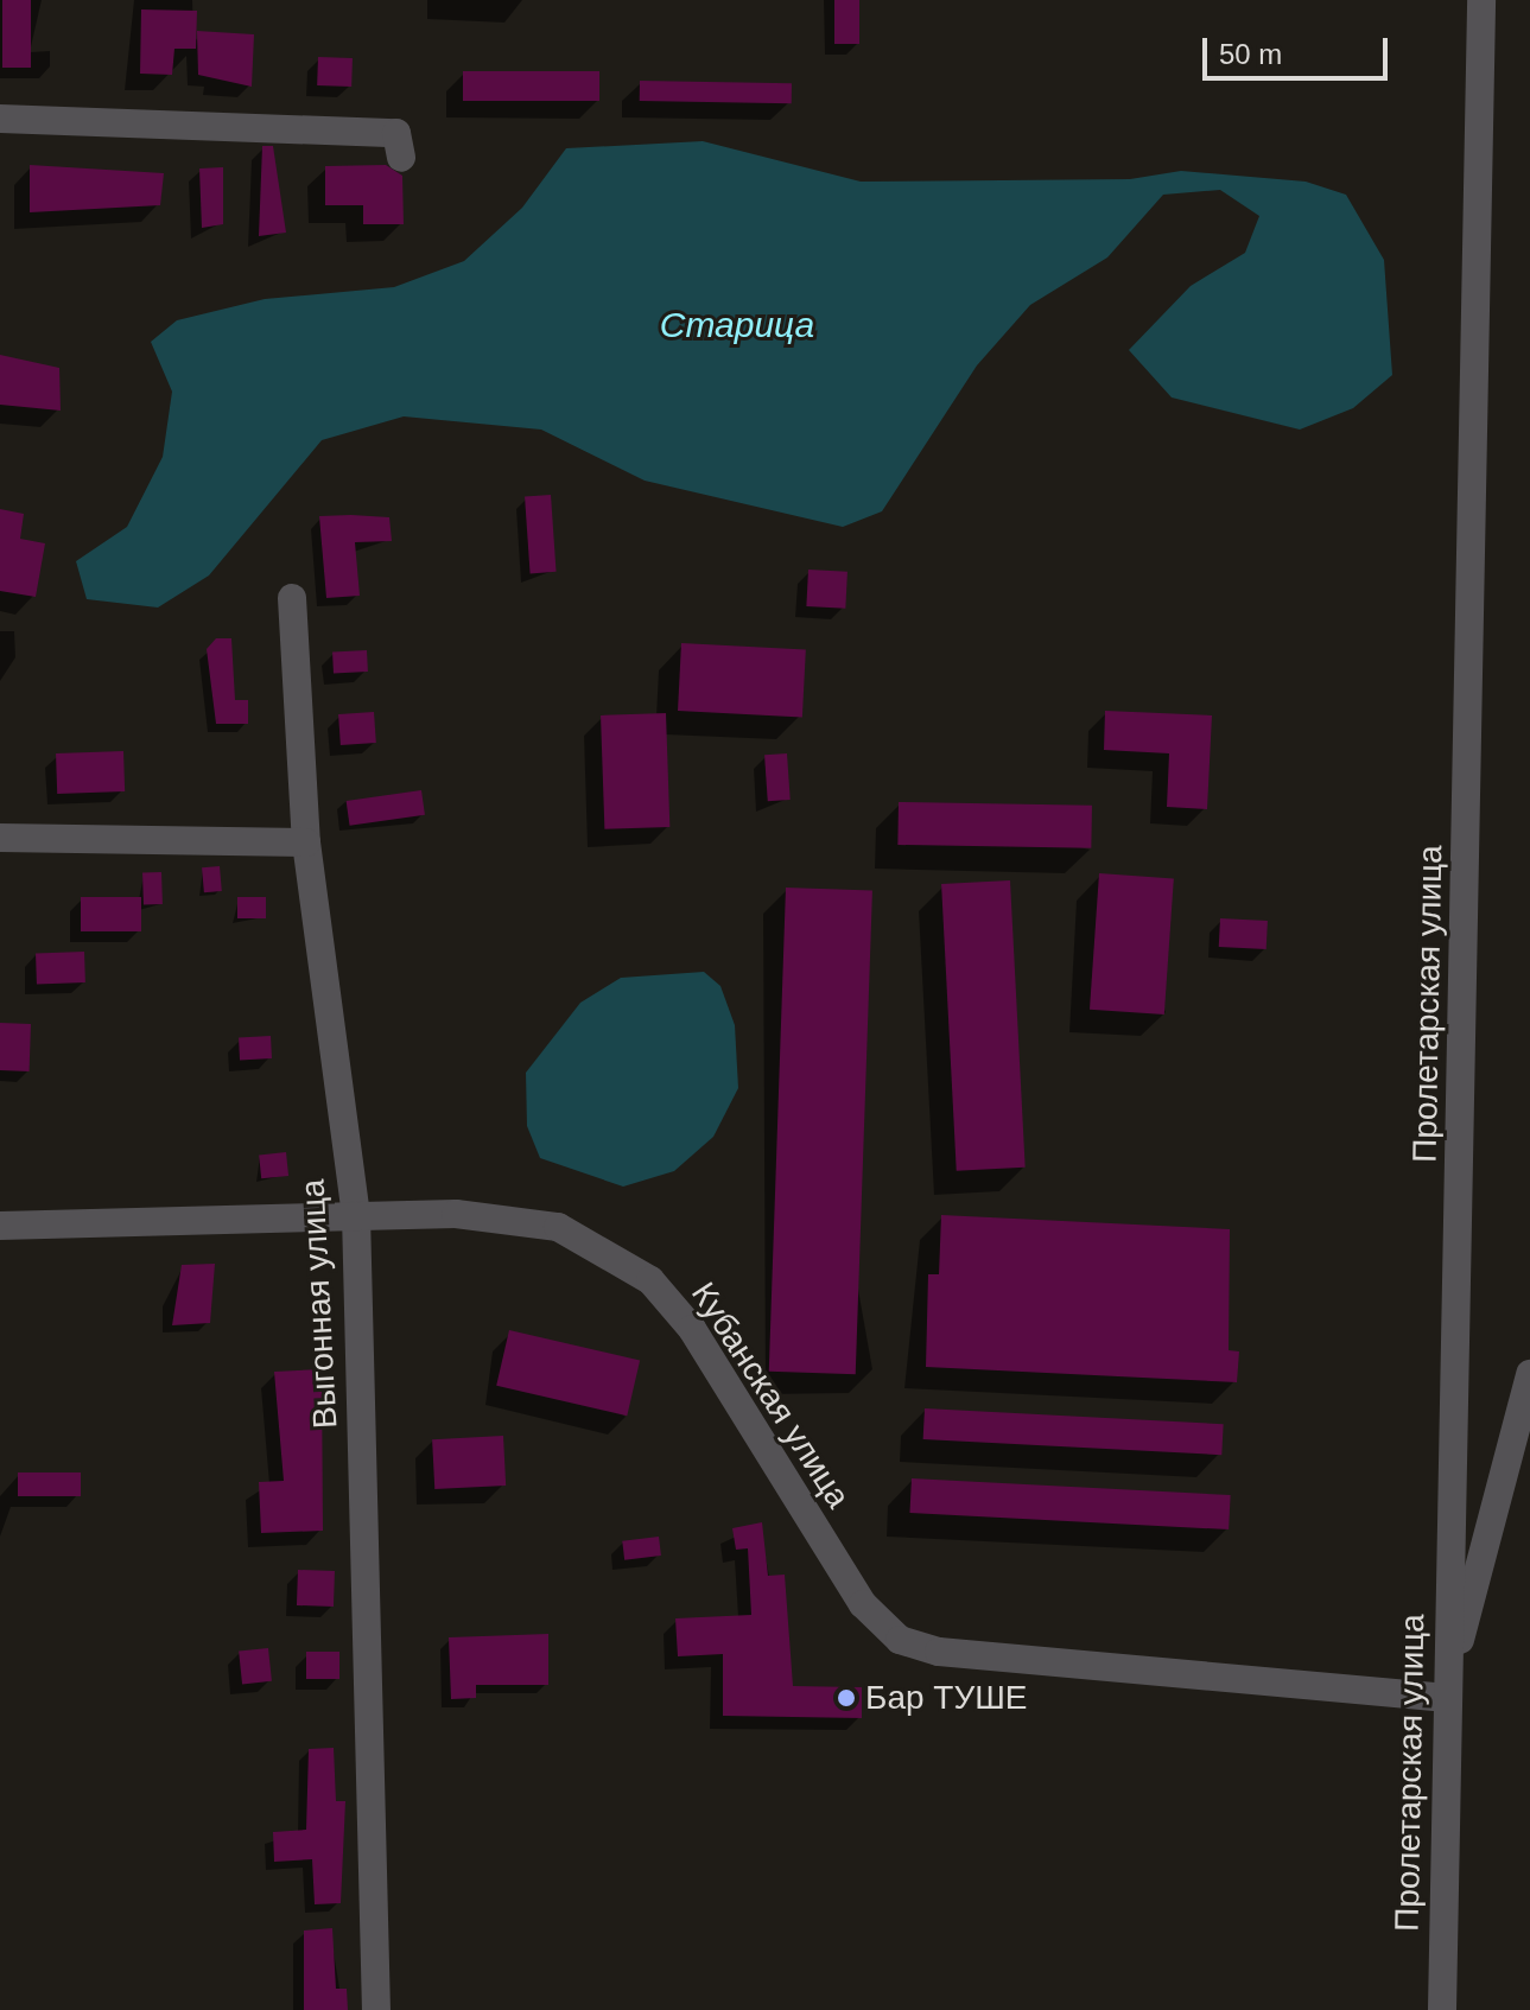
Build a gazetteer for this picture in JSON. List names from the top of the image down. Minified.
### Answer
{"streets":{"street":["Пролетарская улица","Выгонная улица","Кубанская улица"]},"crossings":[["Пролетарская улица","Кубанская улица"],["Выгонная улица","Кубанская улица"]],"water":["Старица"],"places":["Бар ТУШЕ"],"scale_bar":"50 m"}
